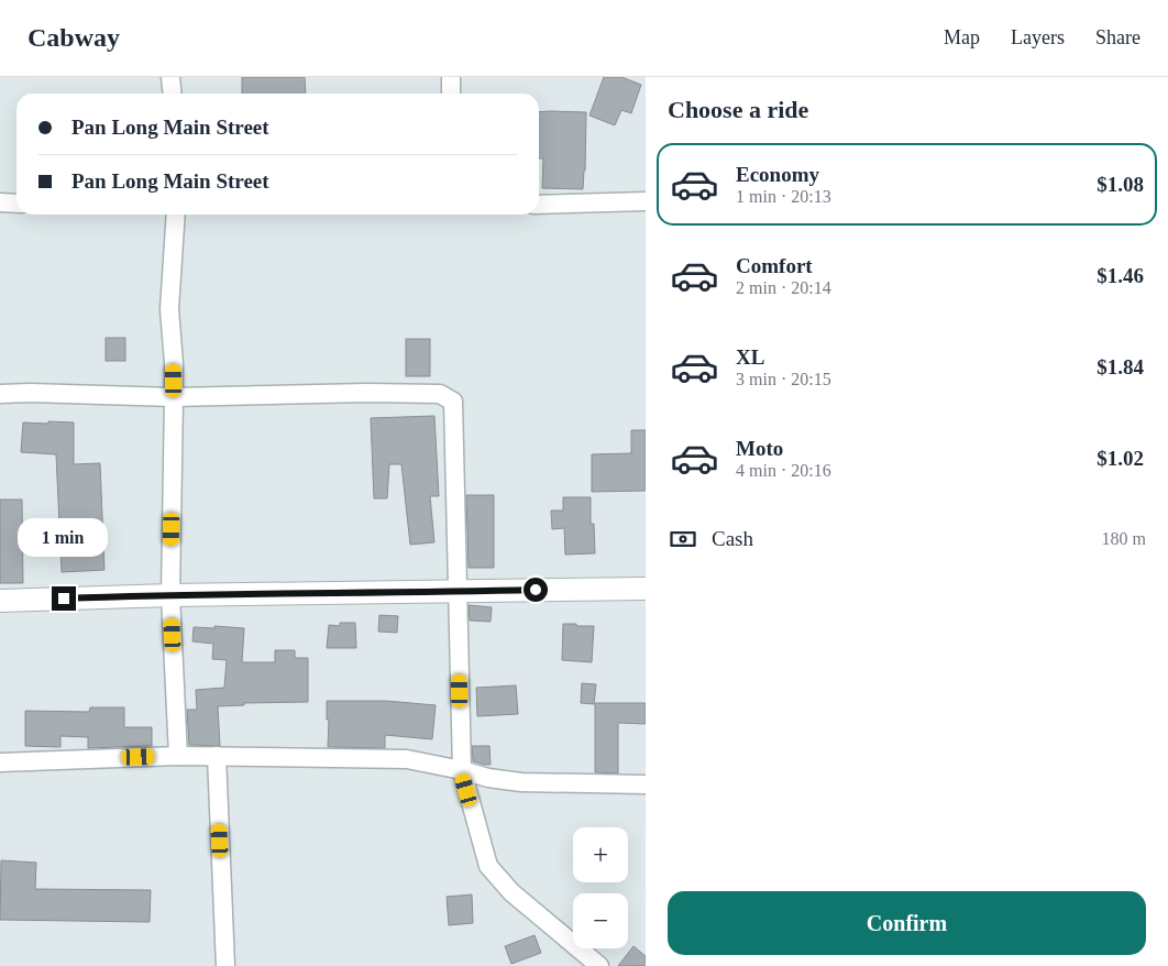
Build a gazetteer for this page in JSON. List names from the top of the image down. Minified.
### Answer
{"page":{"header":"Cabway","nav":["Map","Layers","Share"],"heading":"Choose a ride","banner":["Pan Long Main Street","Pan Long Main Street"],"list":[{"name":"Economy","note":"1 min · 20:13","value":"$1.08"},{"name":"Comfort","note":"2 min · 20:14","value":"$1.46"},{"name":"XL","note":"3 min · 20:15","value":"$1.84"},{"name":"Moto","note":"4 min · 20:16","value":"$1.02"}],"pay":["Cash","180 m"],"bubble":"1 min","map_buttons":["+","−"],"buttons":"Confirm"}}
